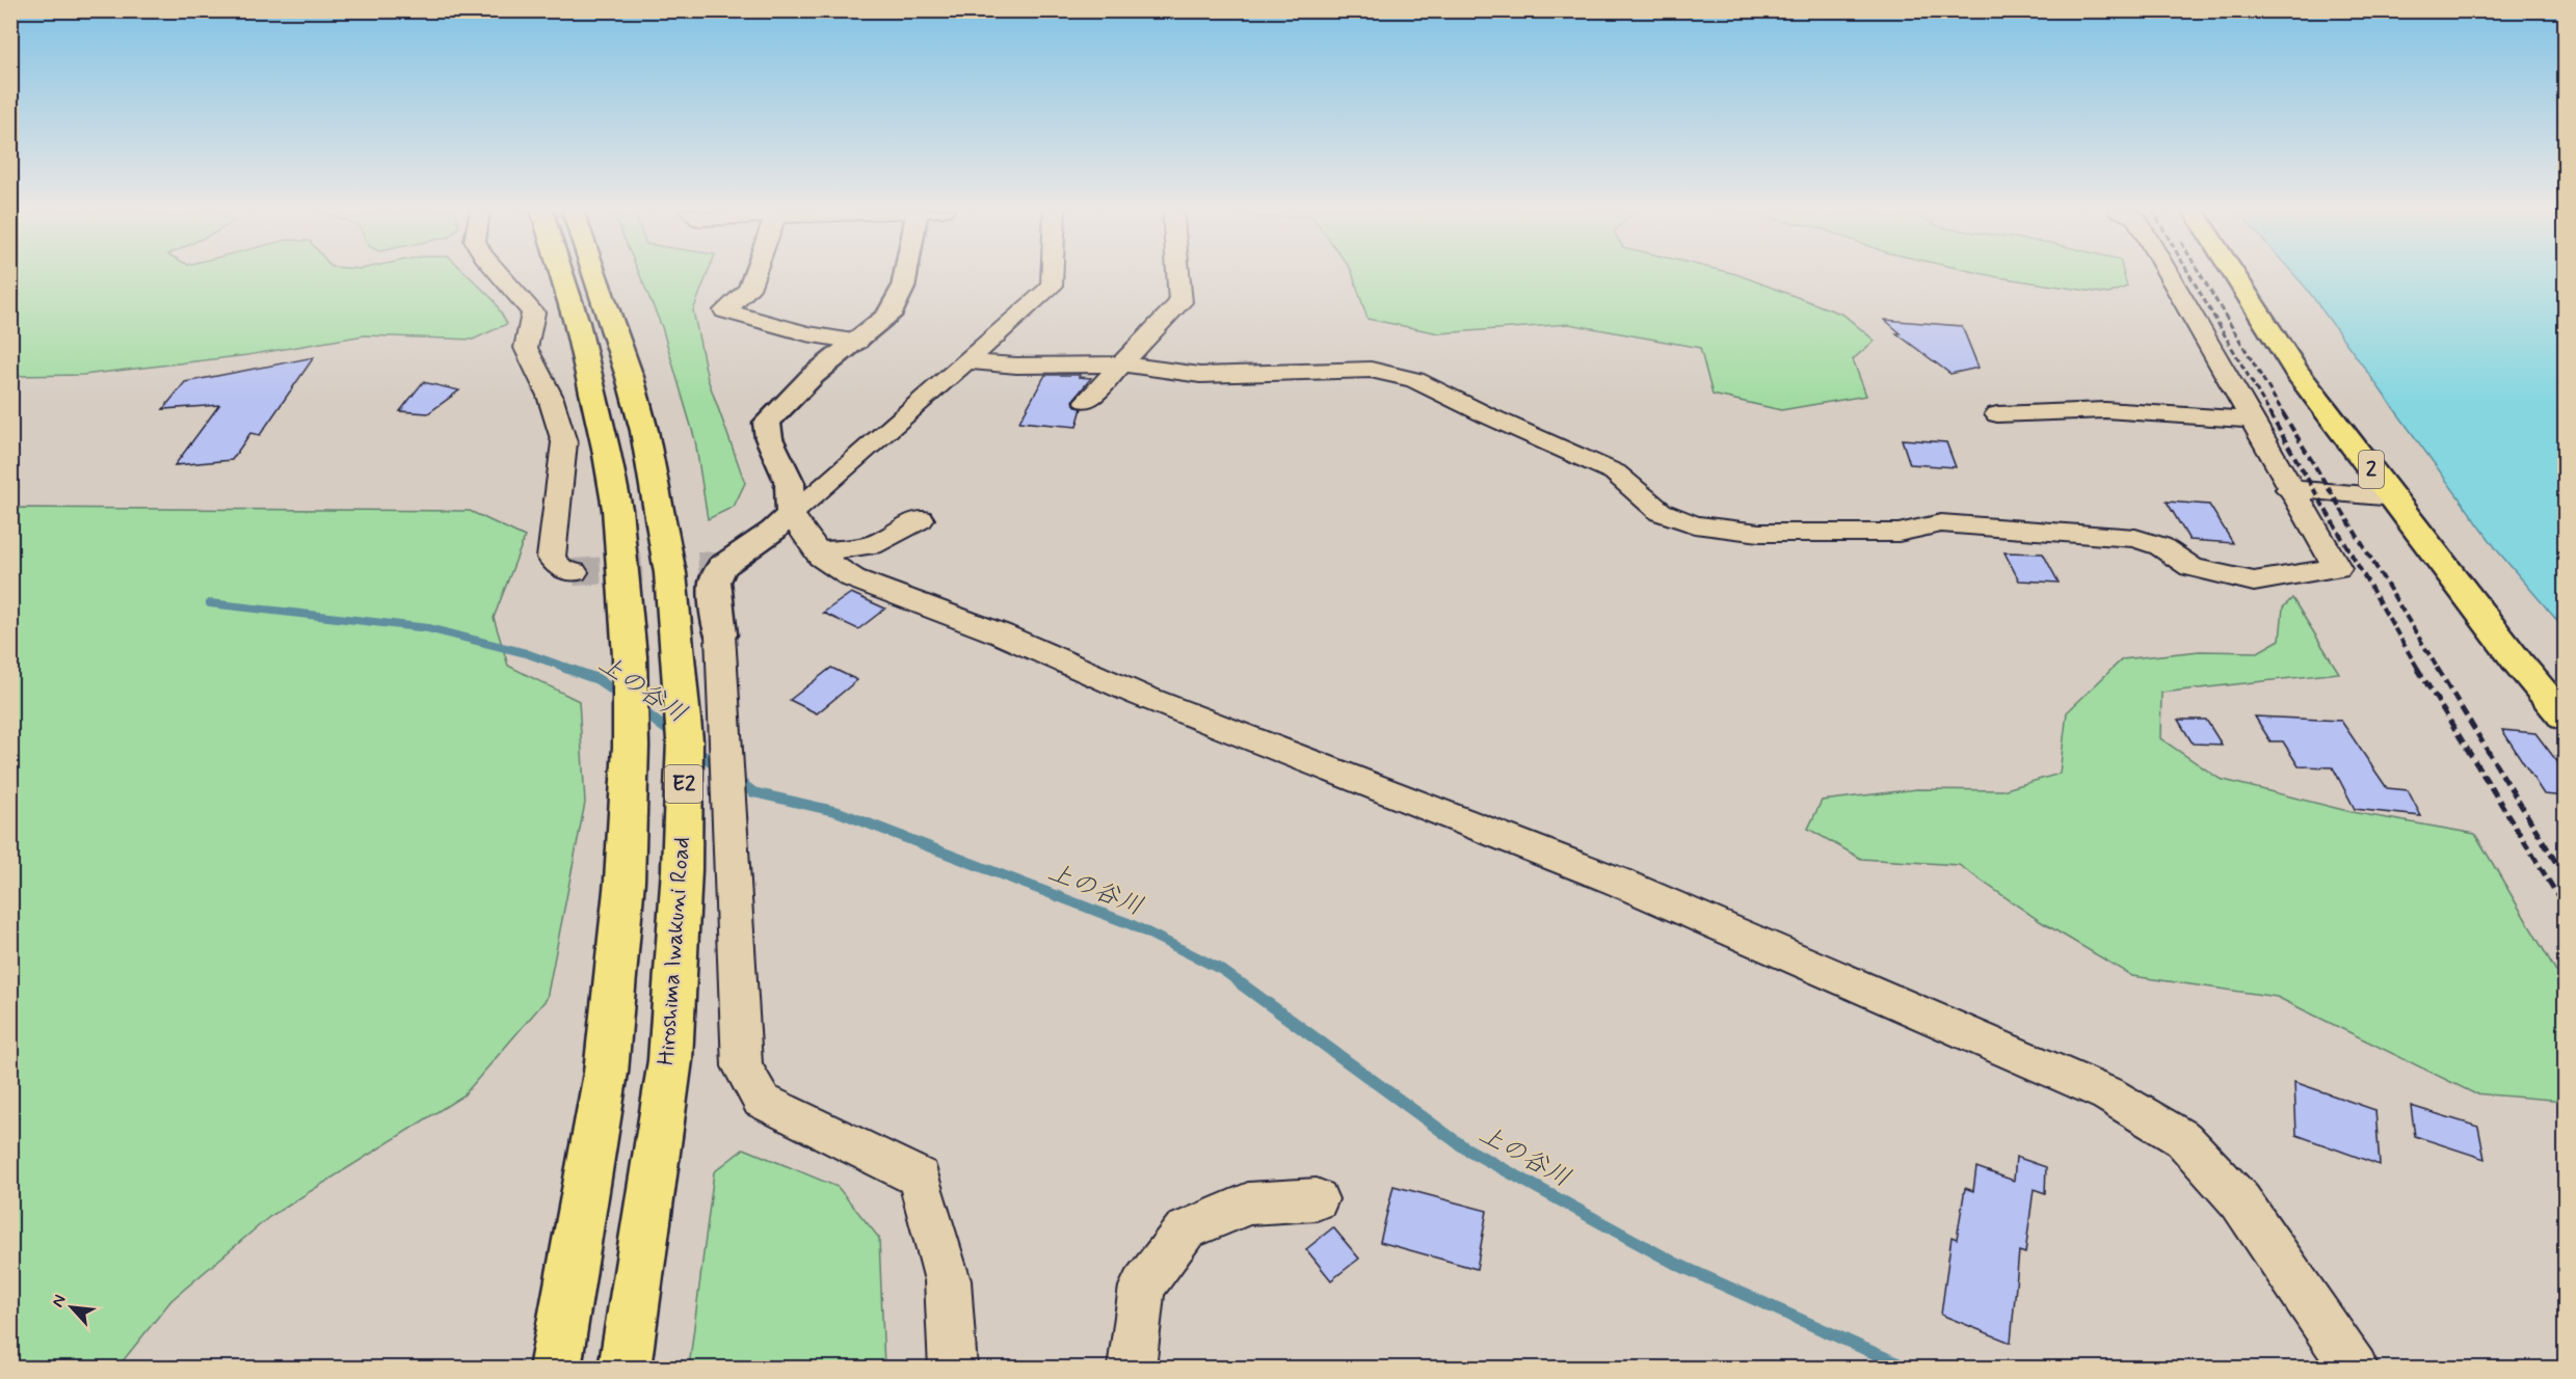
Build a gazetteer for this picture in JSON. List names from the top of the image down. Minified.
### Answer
{"streets":{"highway":["2","E2","Hiroshima Iwakuni Road"]},"water":["上の谷川"],"north":"top left"}
